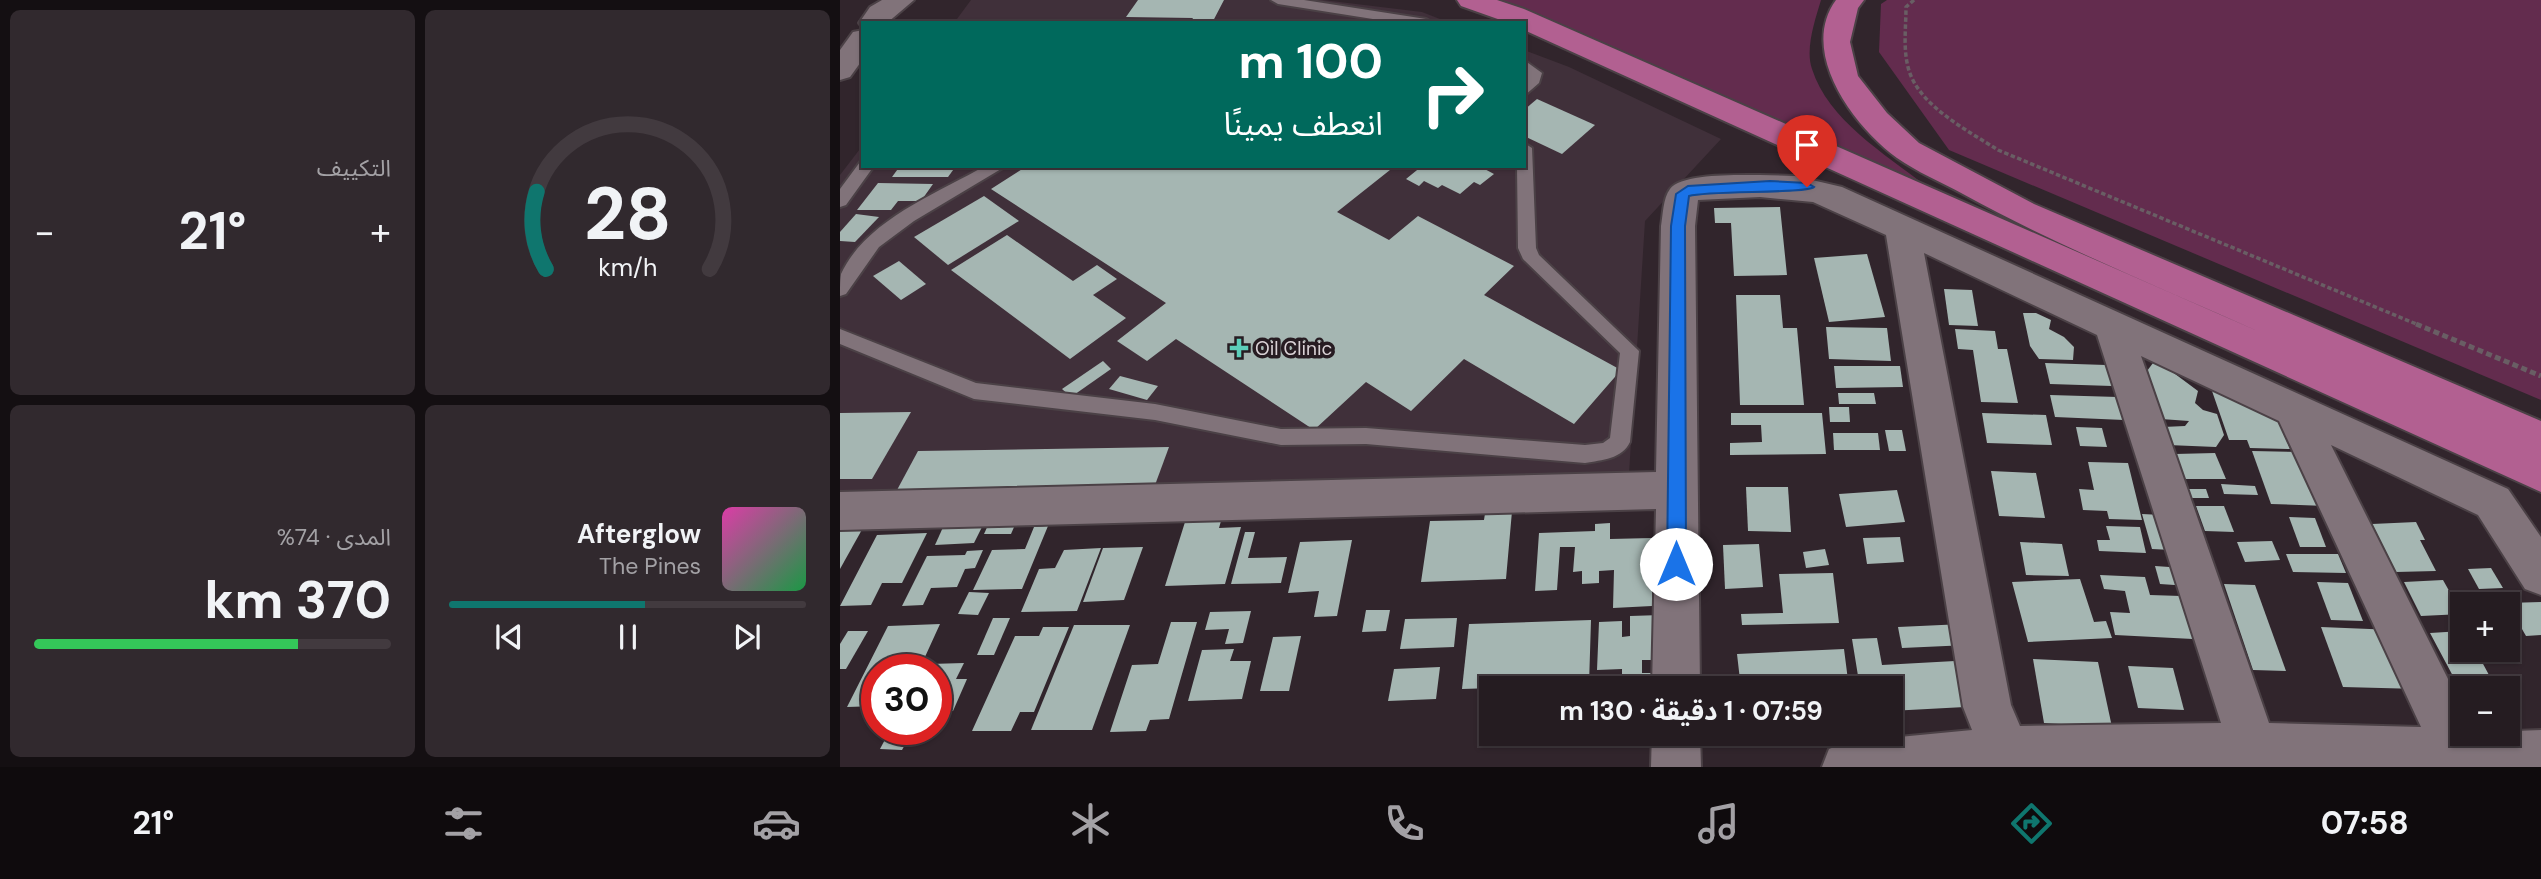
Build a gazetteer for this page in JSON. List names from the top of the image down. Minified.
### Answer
{"places":{"health":["Oil Clinic"]},"page":{"tile":["التكييف",["المدى · 74%","370 km"]],"turn":["100 m","انعطف يمينًا"],"heat":["−","21°","+"],"song":["Afterglow","The Pines"],"map_buttons":["+","−"],"limit":"30","trip":"07:59 · 1 دقيقة · 130 m","tabs":["07:58","21°"],"gauge":["28","km/h"]}}
